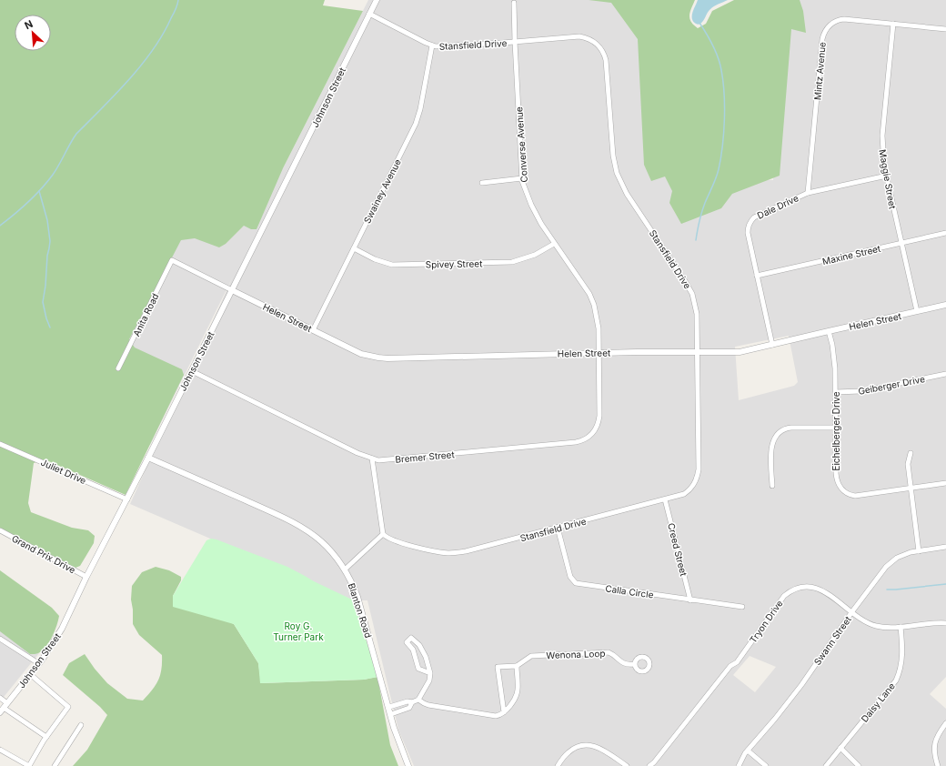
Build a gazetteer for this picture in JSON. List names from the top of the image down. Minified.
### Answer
{"streets":{"street":["Stansfield Drive","Mintz Avenue","Johnson Street","Converse Avenue","Maggie Street","Swainey Avenue","Dale Drive","Maxine Street","Spivey Street","Anita Road","Helen Street","Geiberger Drive","Eichelberger Drive","Bremer Street","Juliet Drive","Creed Street","Grand Prix Drive","Calla Circle","Blanton Road","Tryon Drive","Swann Street","Wenona Loop","Daisy Lane"]},"crossings":[["Stansfield Drive","Johnson Street"],["Stansfield Drive","Converse Avenue"],["Stansfield Drive","Swainey Avenue"],["Stansfield Drive","Helen Street"],["Stansfield Drive","Creed Street"],["Stansfield Drive","Calla Circle"],["Mintz Avenue","Maggie Street"],["Mintz Avenue","Dale Drive"],["Johnson Street","Anita Road"],["Johnson Street","Helen Street"],["Johnson Street","Bremer Street"],["Johnson Street","Juliet Drive"],["Johnson Street","Grand Prix Drive"],["Johnson Street","Blanton Road"],["Converse Avenue","Spivey Street"],["Converse Avenue","Helen Street"],["Converse Avenue","Bremer Street"],["Maggie Street","Dale Drive"],["Maggie Street","Maxine Street"],["Maggie Street","Helen Street"],["Swainey Avenue","Spivey Street"],["Swainey Avenue","Helen Street"],["Dale Drive","Maxine Street"],["Dale Drive","Helen Street"],["Anita Road","Helen Street"],["Helen Street","Eichelberger Drive"],["Helen Street","Bremer Street"],["Geiberger Drive","Eichelberger Drive"],["Creed Street","Calla Circle"],["Tryon Drive","Swann Street"],["Tryon Drive","Daisy Lane"]],"parks":["Roy G. Turner Park"],"north":"top left"}
